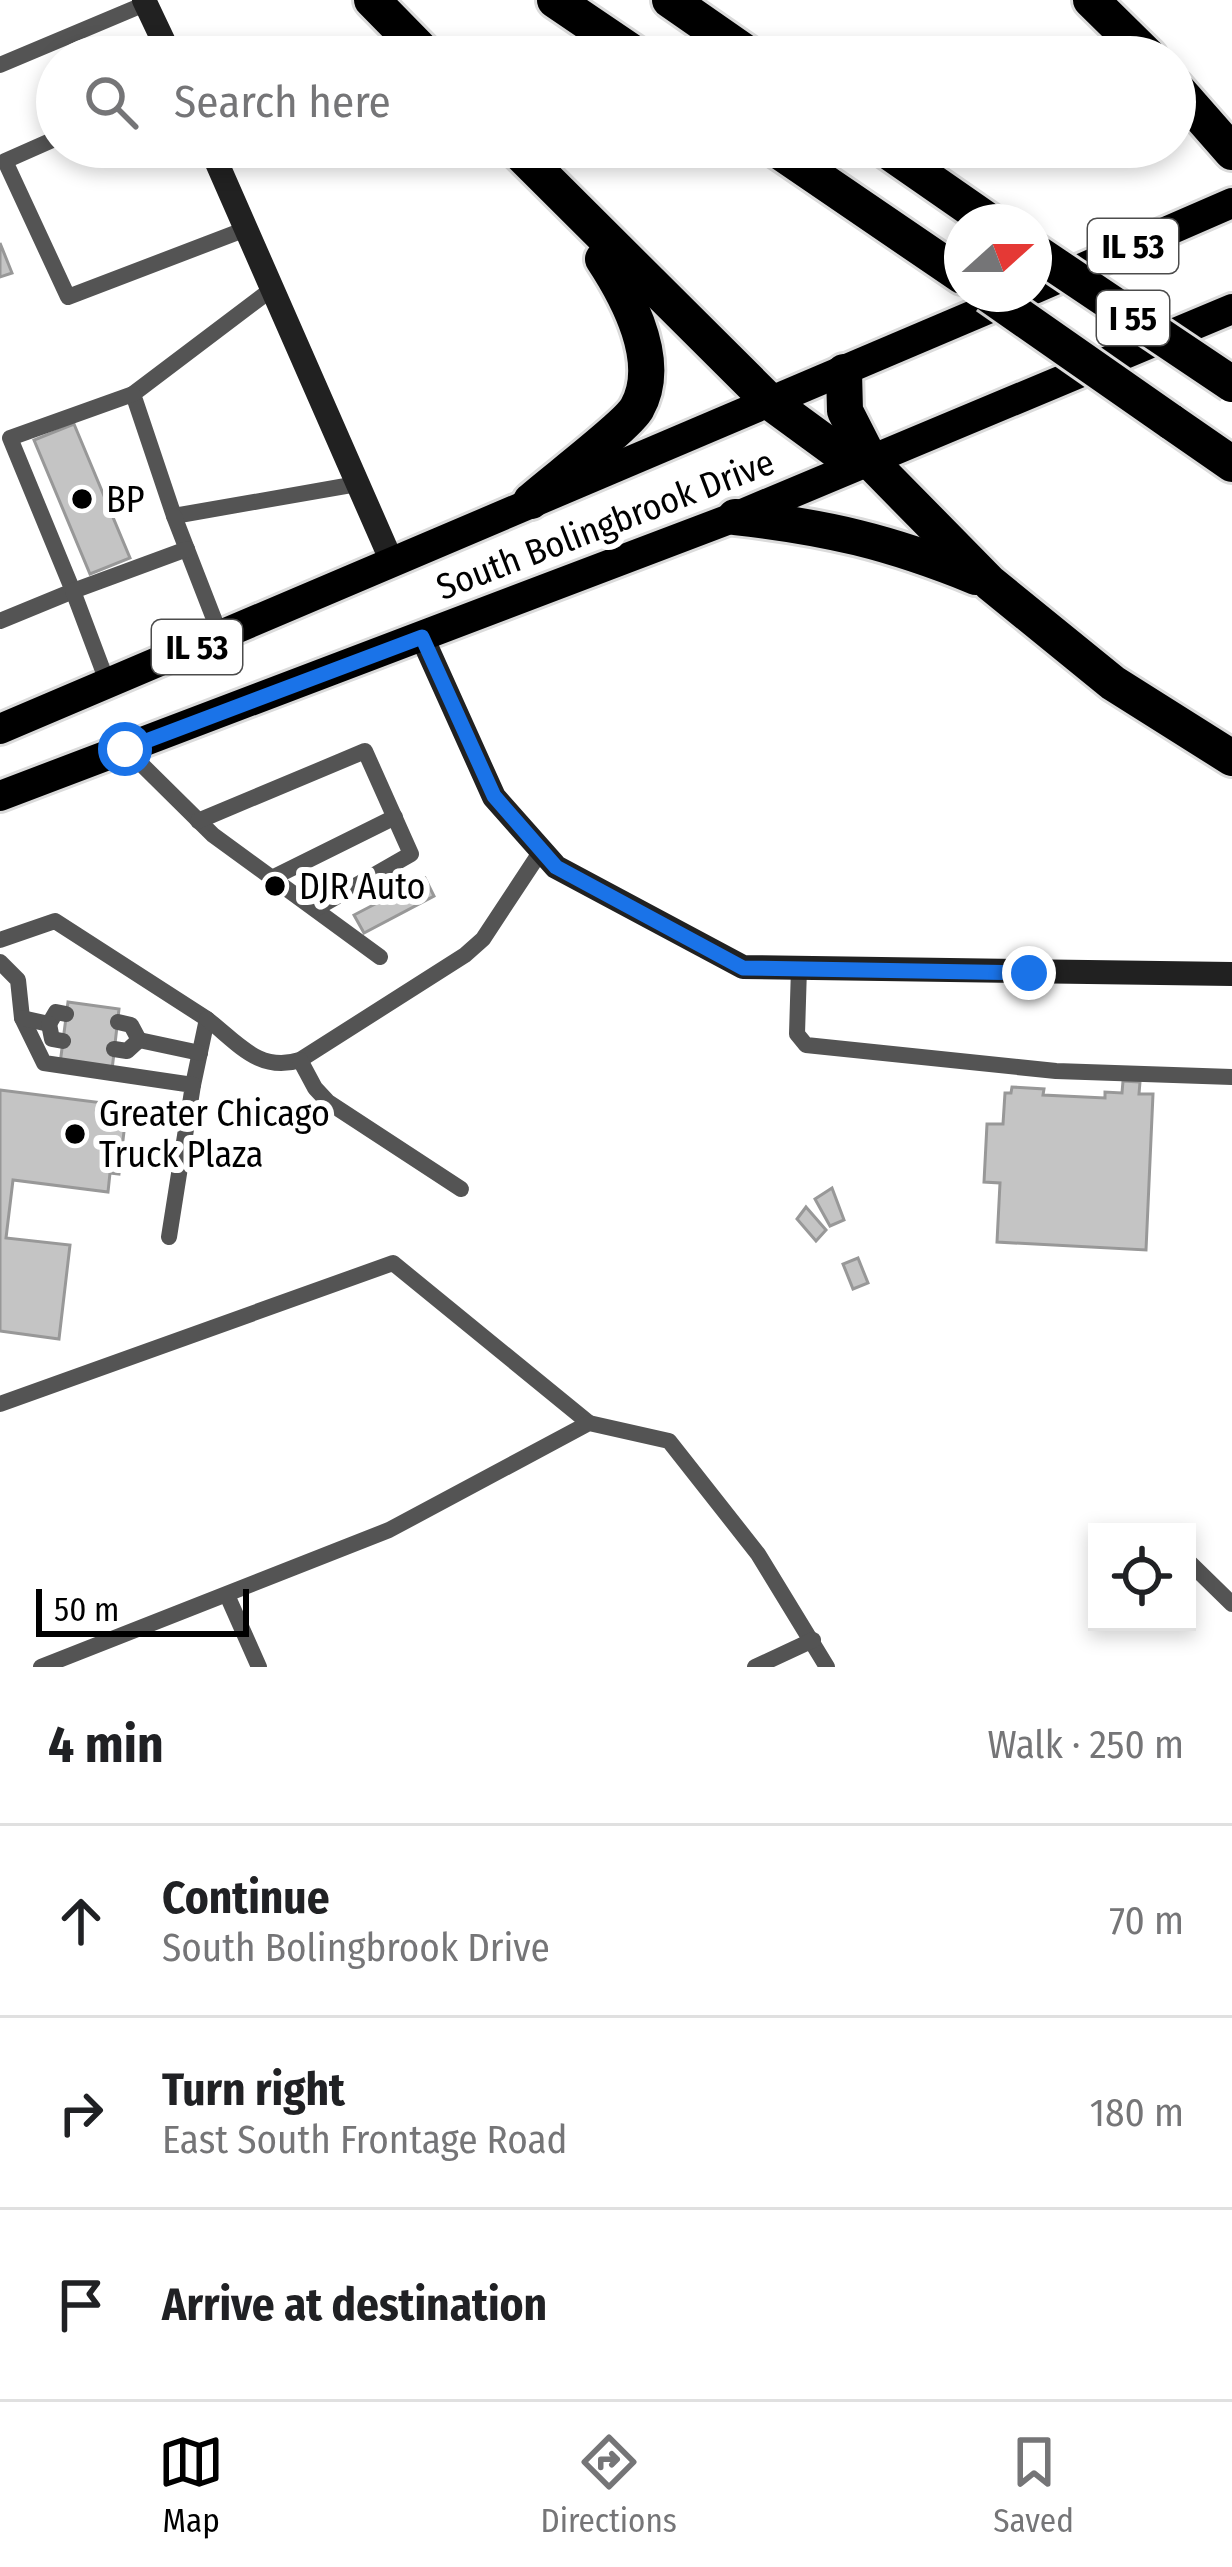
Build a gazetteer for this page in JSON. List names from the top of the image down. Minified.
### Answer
{"streets":{"highway":["I 55"],"main road":["IL 53","South Bolingbrook Drive"]},"places":["BP","DJR Auto","Greater Chicago Truck Plaza"],"scale_bar":"50 m","north":"right","page":{"search":"Search here","scale":"50 m","heading":["4 min","Walk · 250 m"],"list":[["Continue","South Bolingbrook Drive","70 m"],["Turn right","East South Frontage Road","180 m"],"Arrive at destination"],"nav":["Map","Directions","Saved"]}}
